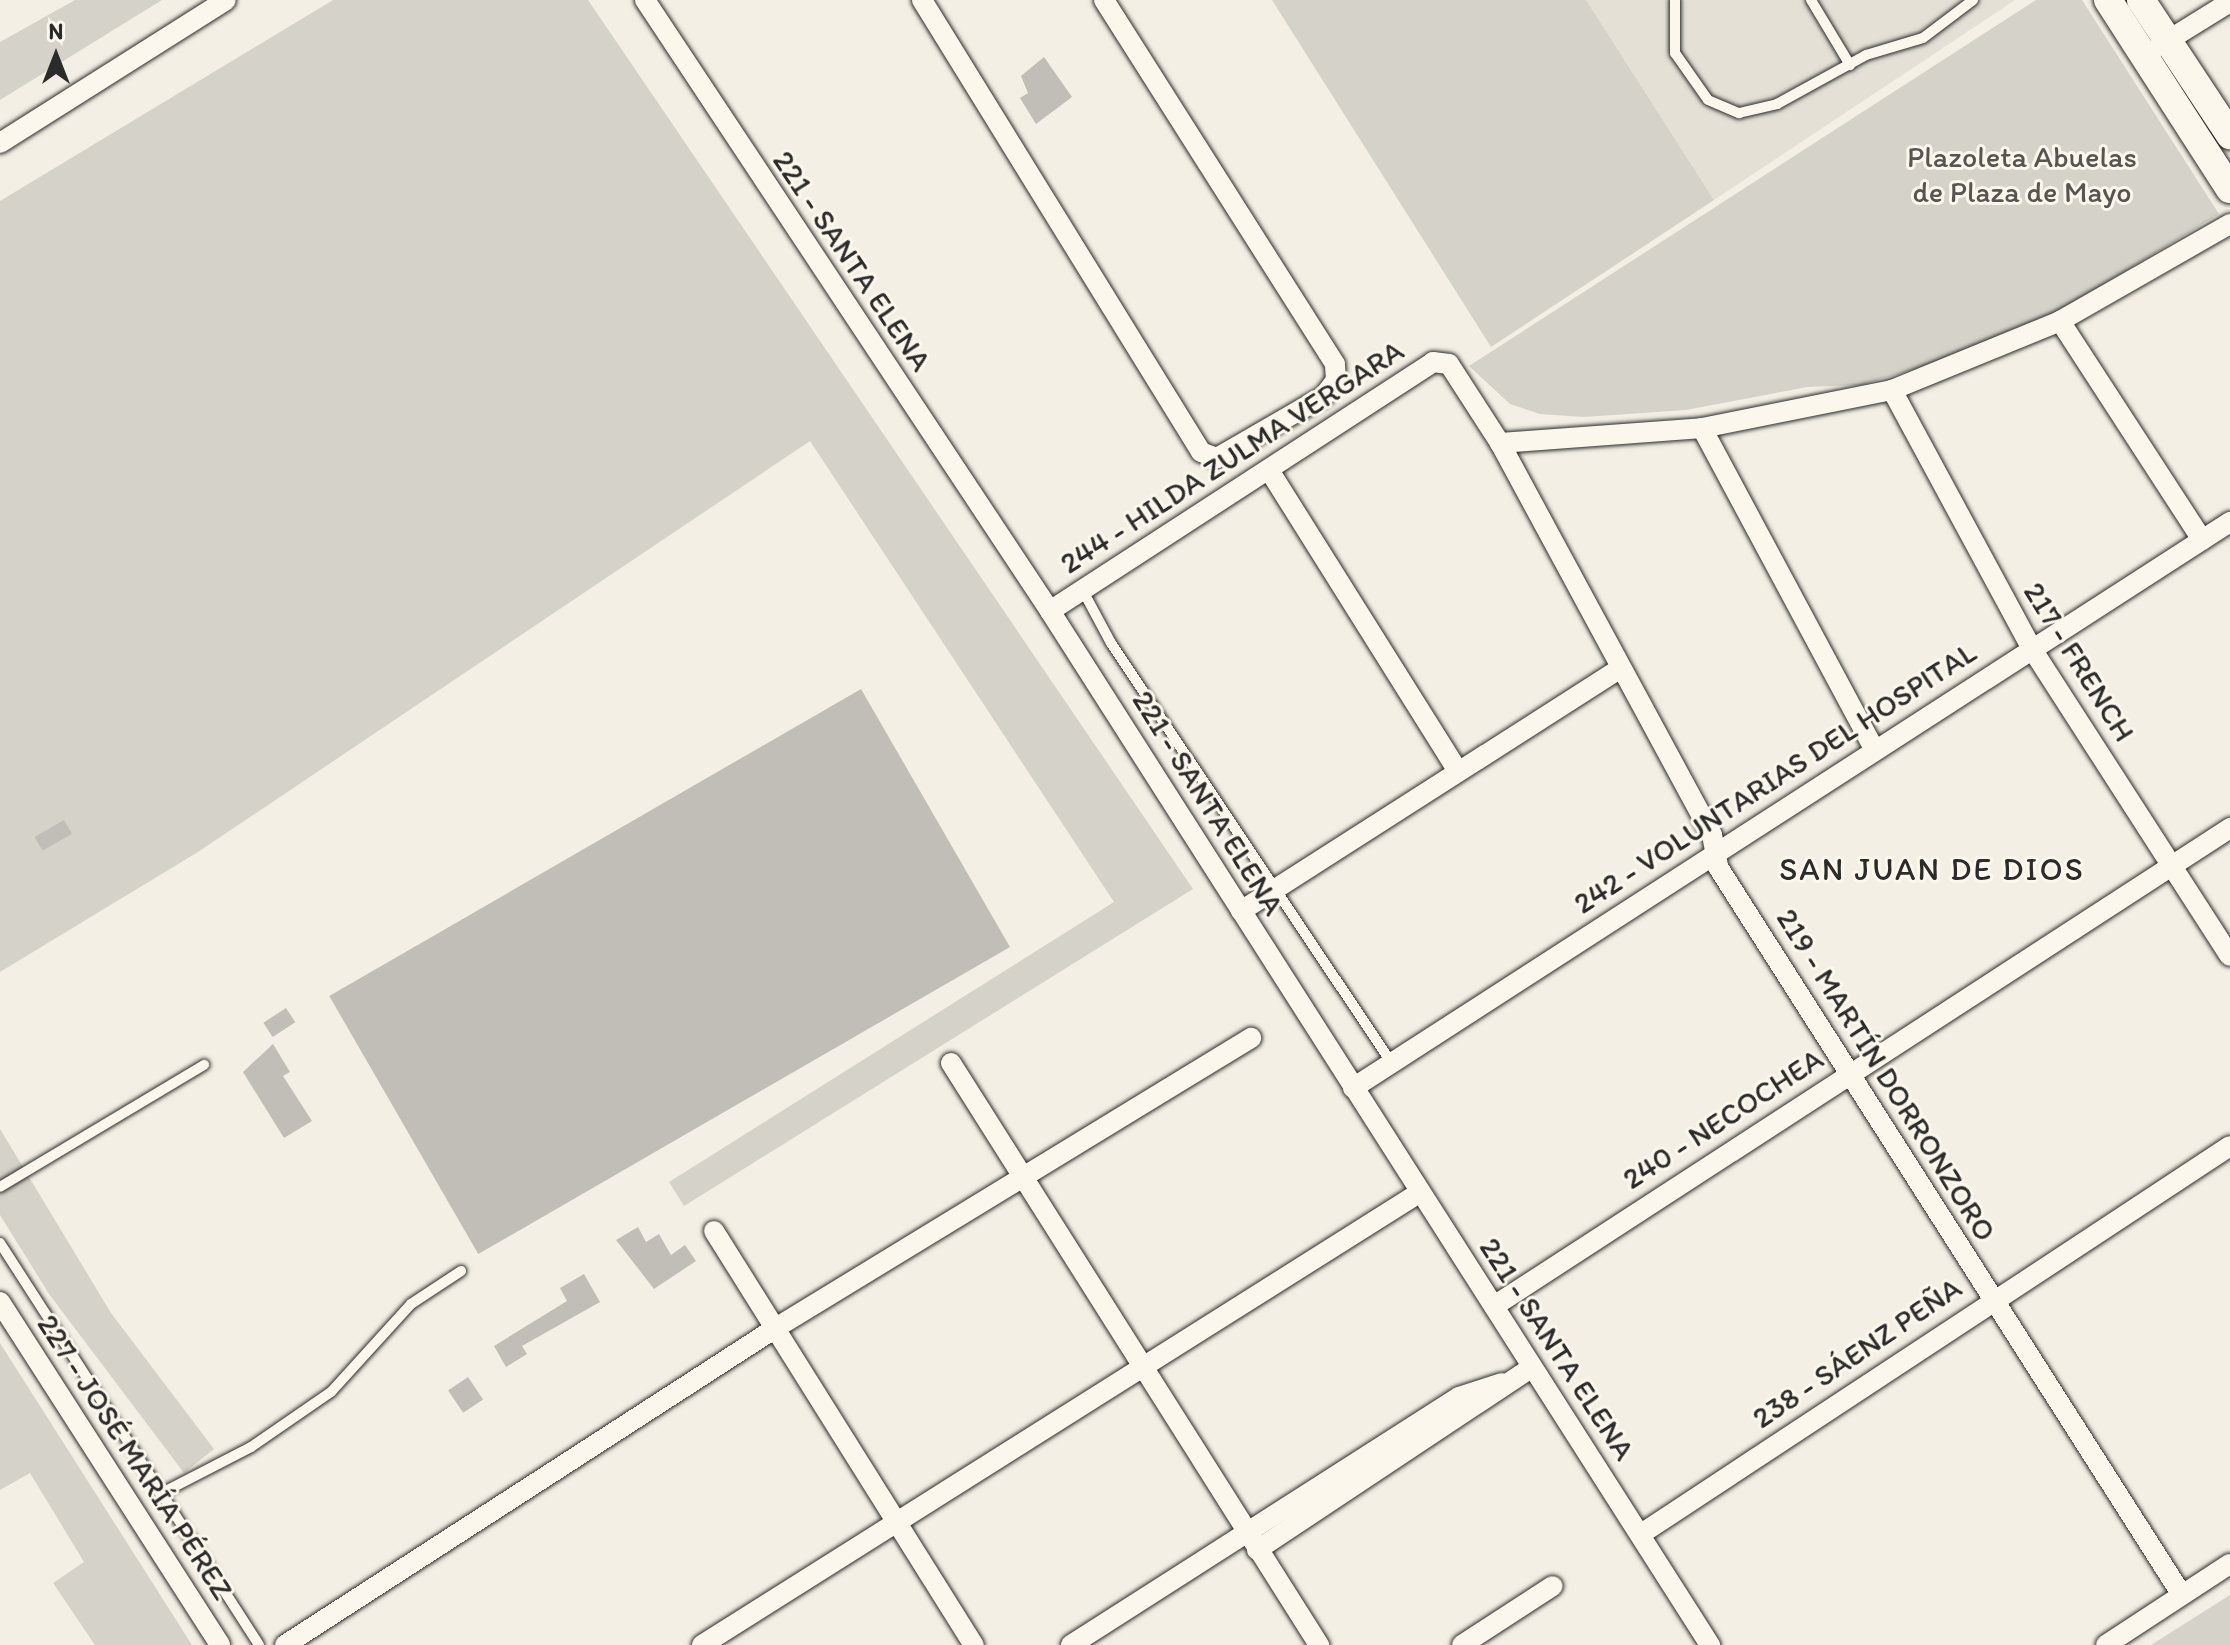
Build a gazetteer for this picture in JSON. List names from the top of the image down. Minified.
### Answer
{"streets":{"street":["221 - SANTA ELENA","244 - HILDA ZULMA VERGARA","217 - FRENCH","242 - VOLUNTARIAS DEL HOSPITAL","219 - MARTÍN DORRONZORO","240 - NECOCHEA","238 - SÁENZ PEÑA","227 - JOSÉ MARÍA PÉREZ"]},"crossings":[["221 - SANTA ELENA","244 - HILDA ZULMA VERGARA"],["221 - SANTA ELENA","242 - VOLUNTARIAS DEL HOSPITAL"],["221 - SANTA ELENA","240 - NECOCHEA"],["221 - SANTA ELENA","238 - SÁENZ PEÑA"],["244 - HILDA ZULMA VERGARA","219 - MARTÍN DORRONZORO"],["217 - FRENCH","242 - VOLUNTARIAS DEL HOSPITAL"],["217 - FRENCH","240 - NECOCHEA"],["242 - VOLUNTARIAS DEL HOSPITAL","219 - MARTÍN DORRONZORO"],["219 - MARTÍN DORRONZORO","240 - NECOCHEA"],["219 - MARTÍN DORRONZORO","238 - SÁENZ PEÑA"]],"districts":["SAN JUAN DE DIOS"],"parks":["Plazoleta Abuelas de Plaza de Mayo"],"north":"top"}
